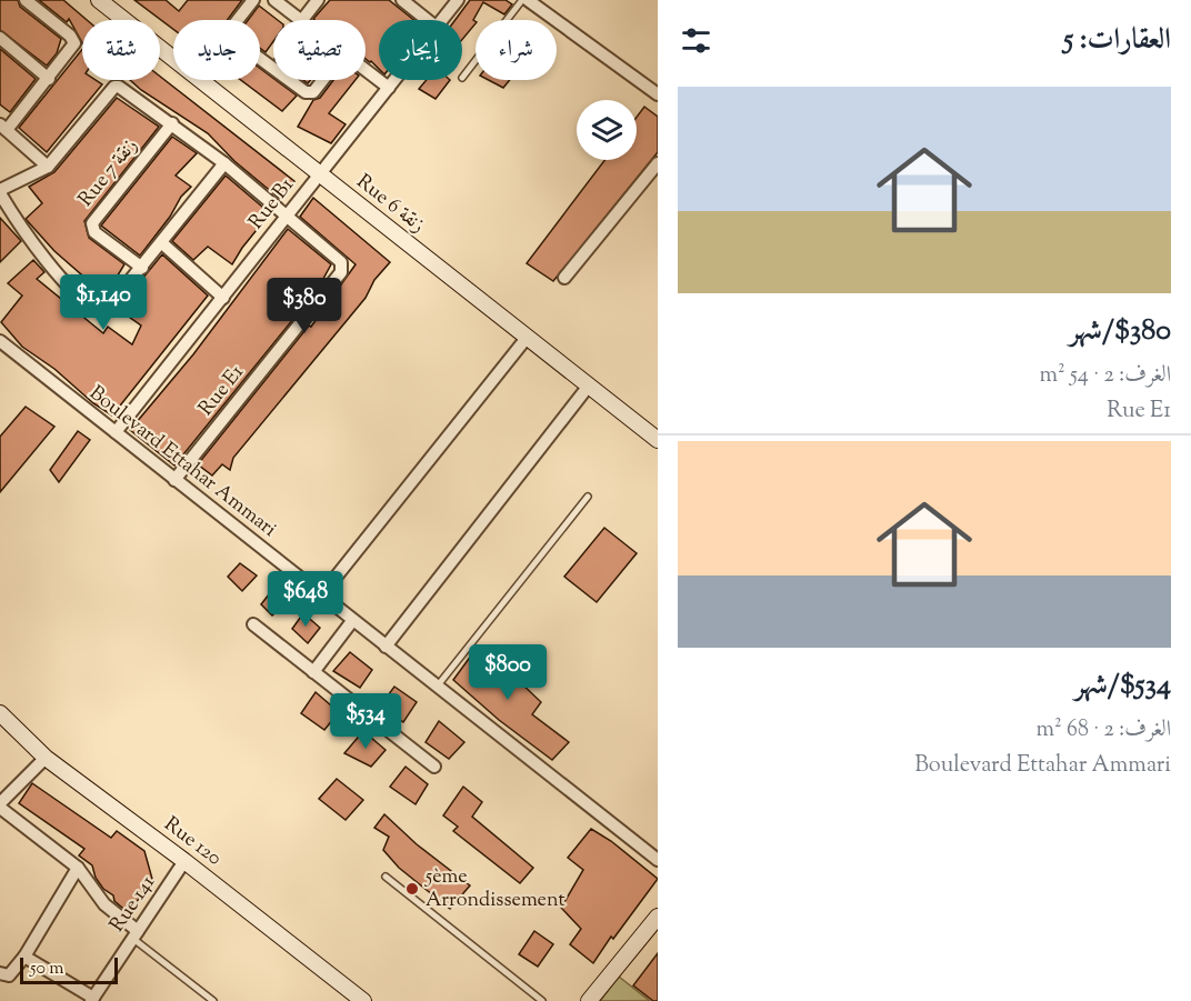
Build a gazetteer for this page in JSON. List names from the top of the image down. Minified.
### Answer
{"streets":{"street":["Rue 7 زنقة","Rue B1","Rue 6 زنقة","Rue E1","Boulevard Ettahar Ammari","Rue 120","Rue 141"]},"crossings":[["Rue B1","Rue 6 زنقة"],["Rue B1","Rue E1"],["Rue B1","Boulevard Ettahar Ammari"],["Rue E1","Boulevard Ettahar Ammari"],["Rue 120","Rue 141"]],"places":["5ème Arrondissement"],"scale_bar":"50 m","page":{"heading":"العقارات: 5","chip":["شراء","إيجار","تصفية","جديد","شقة"],"list":[{"name":"$380/شهر","note":"الغرف: 2 · 54 m² · Rue E1"},{"name":"$534/شهر","note":"الغرف: 2 · 68 m² · Boulevard Ettahar Ammari"}],"price":["$1,140","$380","$648","$800","$534"],"scale":"50 m"}}
